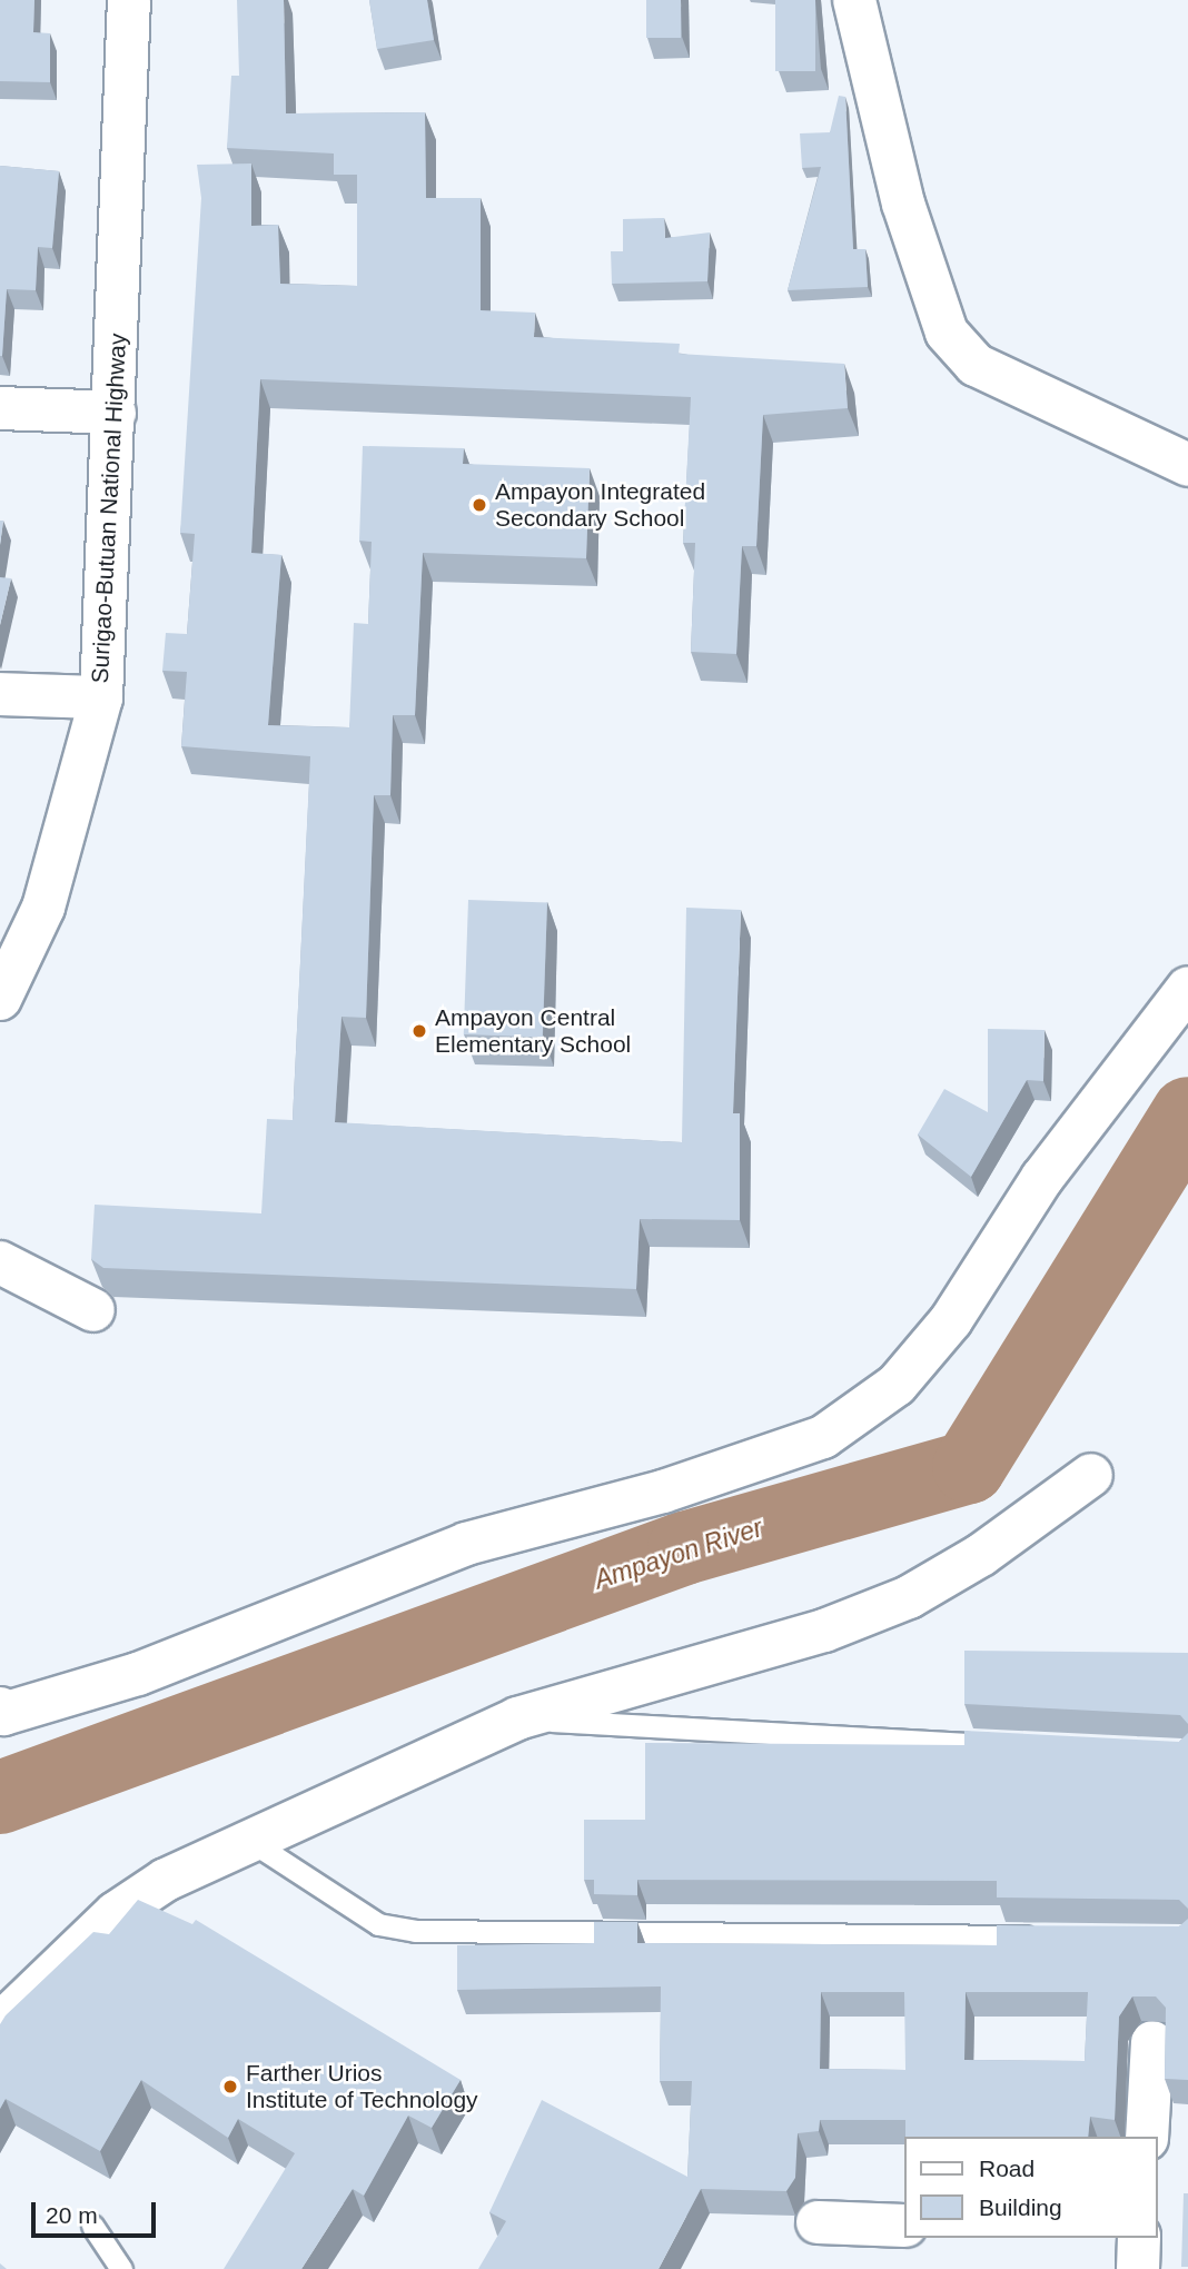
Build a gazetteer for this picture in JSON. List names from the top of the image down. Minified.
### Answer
{"streets":{"main road":["Surigao-Butuan National Highway"]},"water":["Ampayon River"],"places":["Ampayon Integrated Secondary School","Ampayon Central Elementary School","Farther Urios Institute of Technology"],"legend":["Road","Building"],"scale_bar":"20 m"}
